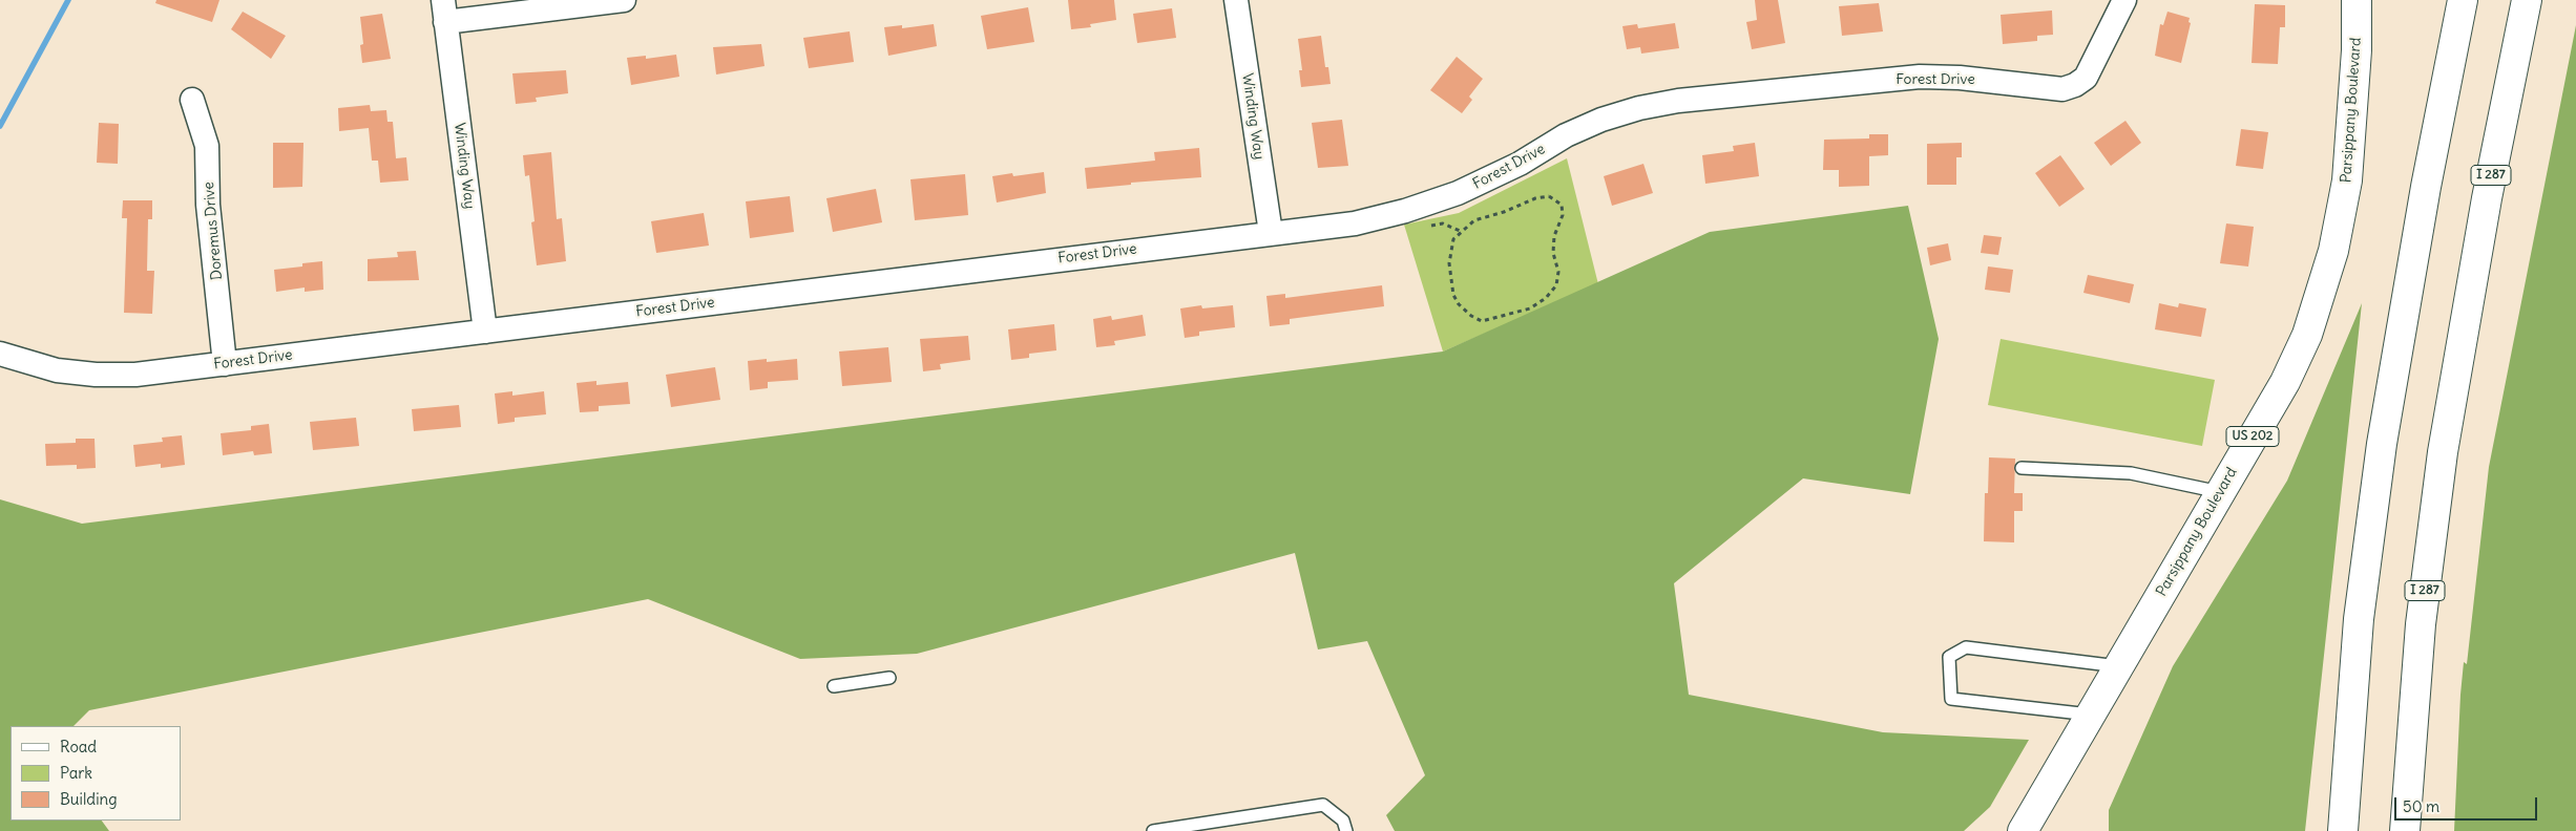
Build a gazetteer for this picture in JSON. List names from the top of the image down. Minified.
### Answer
{"streets":{"main road":["Parsippany Boulevard","I 287","US 202"],"street":["Forest Drive","Winding Way","Doremus Drive"]},"crossings":[["Forest Drive","Winding Way"],["Forest Drive","Doremus Drive"]],"legend":["Road","Park","Building"],"scale_bar":"50 m"}
